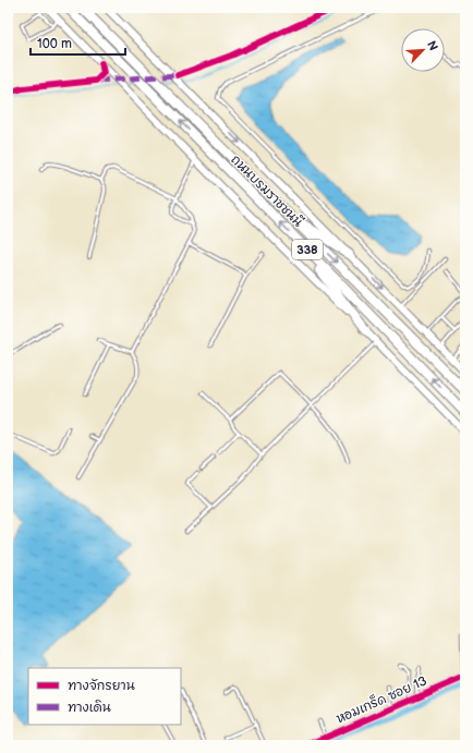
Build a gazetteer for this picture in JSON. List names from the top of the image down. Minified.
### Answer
{"streets":{"highway":["ถนนบรมราชชนนี","338"],"main road":["หอมเกร็ด ซอย 13"]},"legend":["ทางจักรยาน","ทางเดิน"],"scale_bar":"100 m","north":"top right"}
